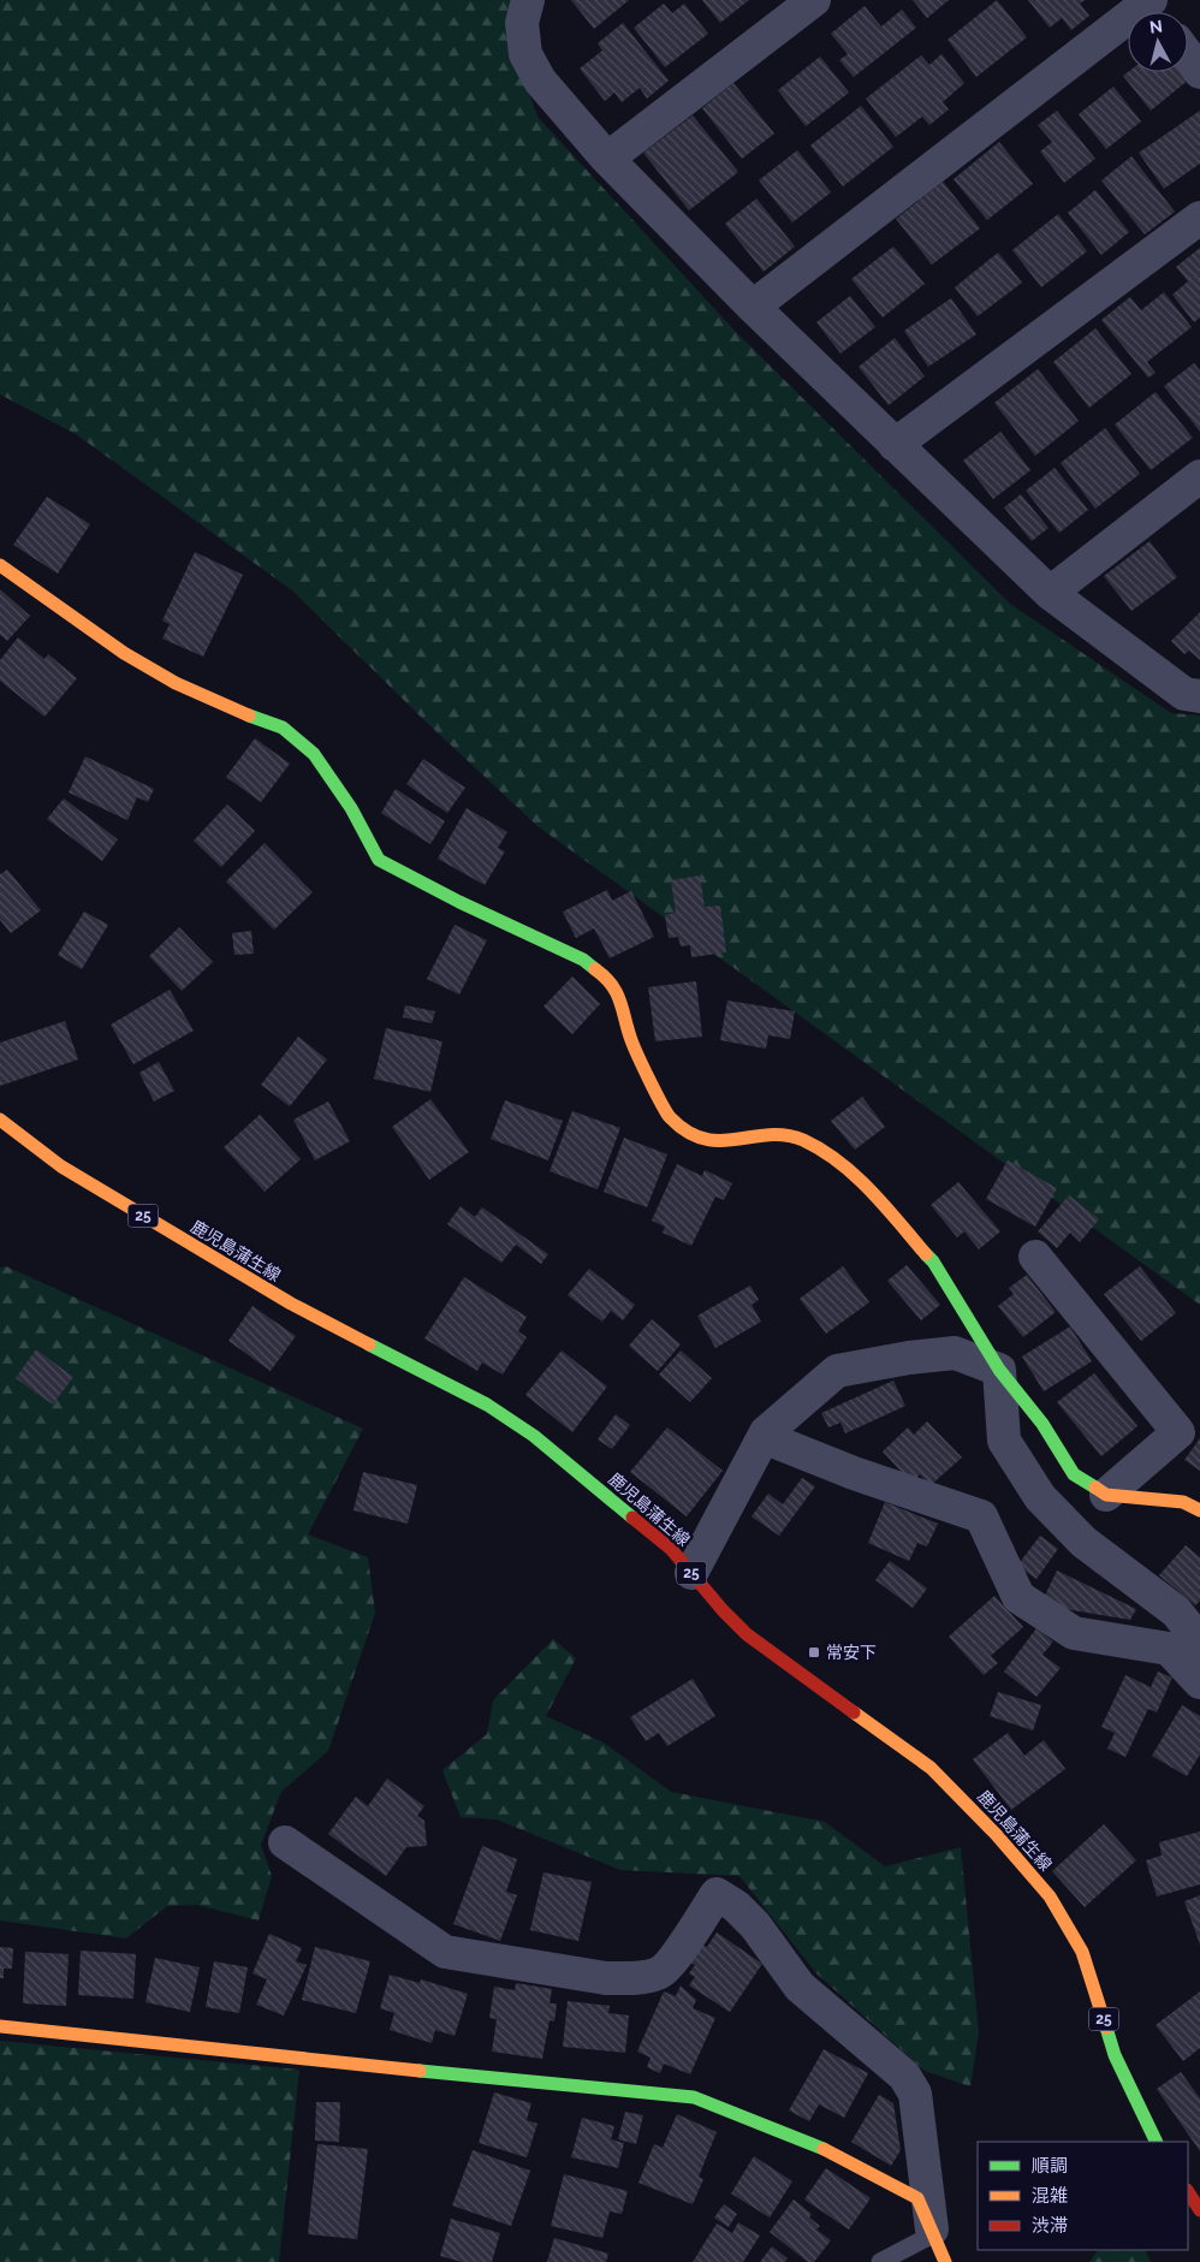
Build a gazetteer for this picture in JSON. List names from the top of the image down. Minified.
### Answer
{"streets":{"street":["25","鹿児島蒲生線"]},"places":{"transit":["常安下"]},"legend":["順調","混雑","渋滞"],"north":"top"}
